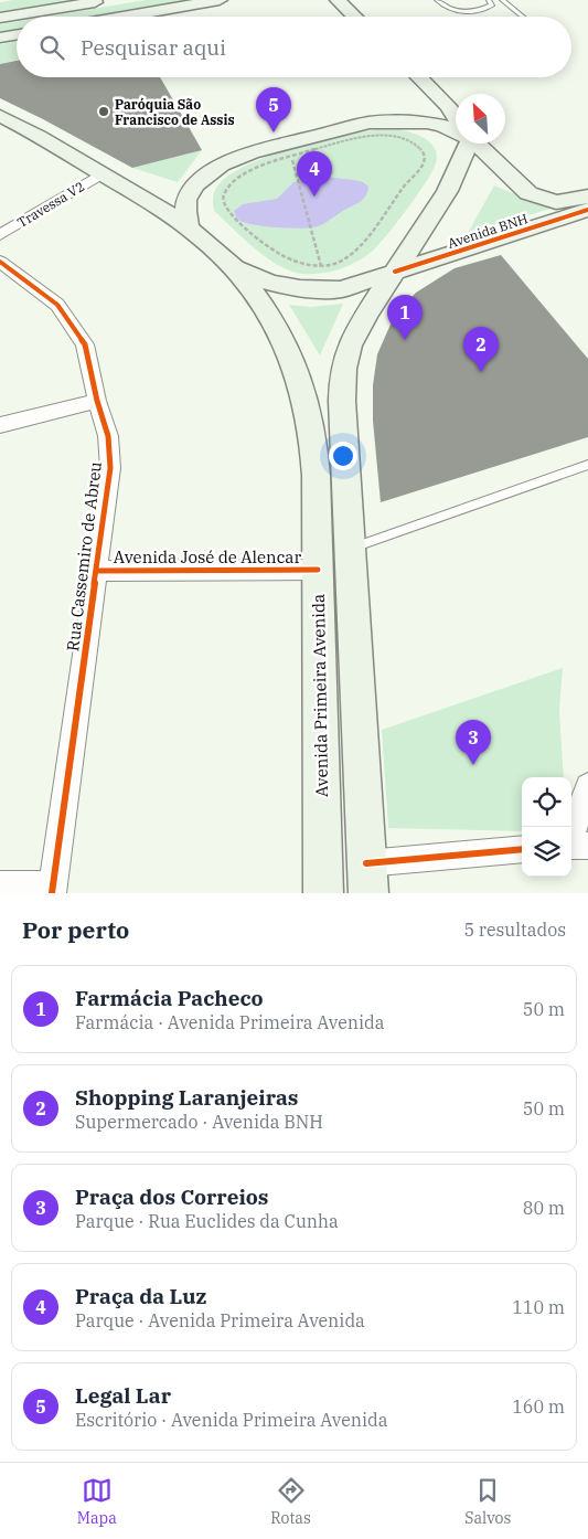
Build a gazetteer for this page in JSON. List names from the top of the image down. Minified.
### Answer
{"streets":{"main road":["Avenida BNH","Avenida Primeira Avenida"],"street":["Travessa V2","Rua Cassemiro de Abreu","Avenida José de Alencar"]},"crossings":[["Travessa V2","Avenida Primeira Avenida"],["Avenida BNH","Avenida Primeira Avenida"],["Rua Cassemiro de Abreu","Avenida José de Alencar"],["Avenida José de Alencar","Avenida Primeira Avenida"]],"places":["Paróquia São Francisco de Assis"],"north":"top left","page":{"search":"Pesquisar aqui","pins":["5","4","1","2","3"],"heading":["Por perto","5 resultados"],"list":[{"mark":"1","name":"Farmácia Pacheco","note":"Farmácia · Avenida Primeira Avenida","value":"50 m"},{"mark":"2","name":"Shopping Laranjeiras","note":"Supermercado · Avenida BNH","value":"50 m"},{"mark":"3","name":"Praça dos Correios","note":"Parque · Rua Euclides da Cunha","value":"80 m"},{"mark":"4","name":"Praça da Luz","note":"Parque · Avenida Primeira Avenida","value":"110 m"},{"mark":"5","name":"Legal Lar","note":"Escritório · Avenida Primeira Avenida","value":"160 m"}],"nav":["Mapa","Rotas","Salvos"]}}
